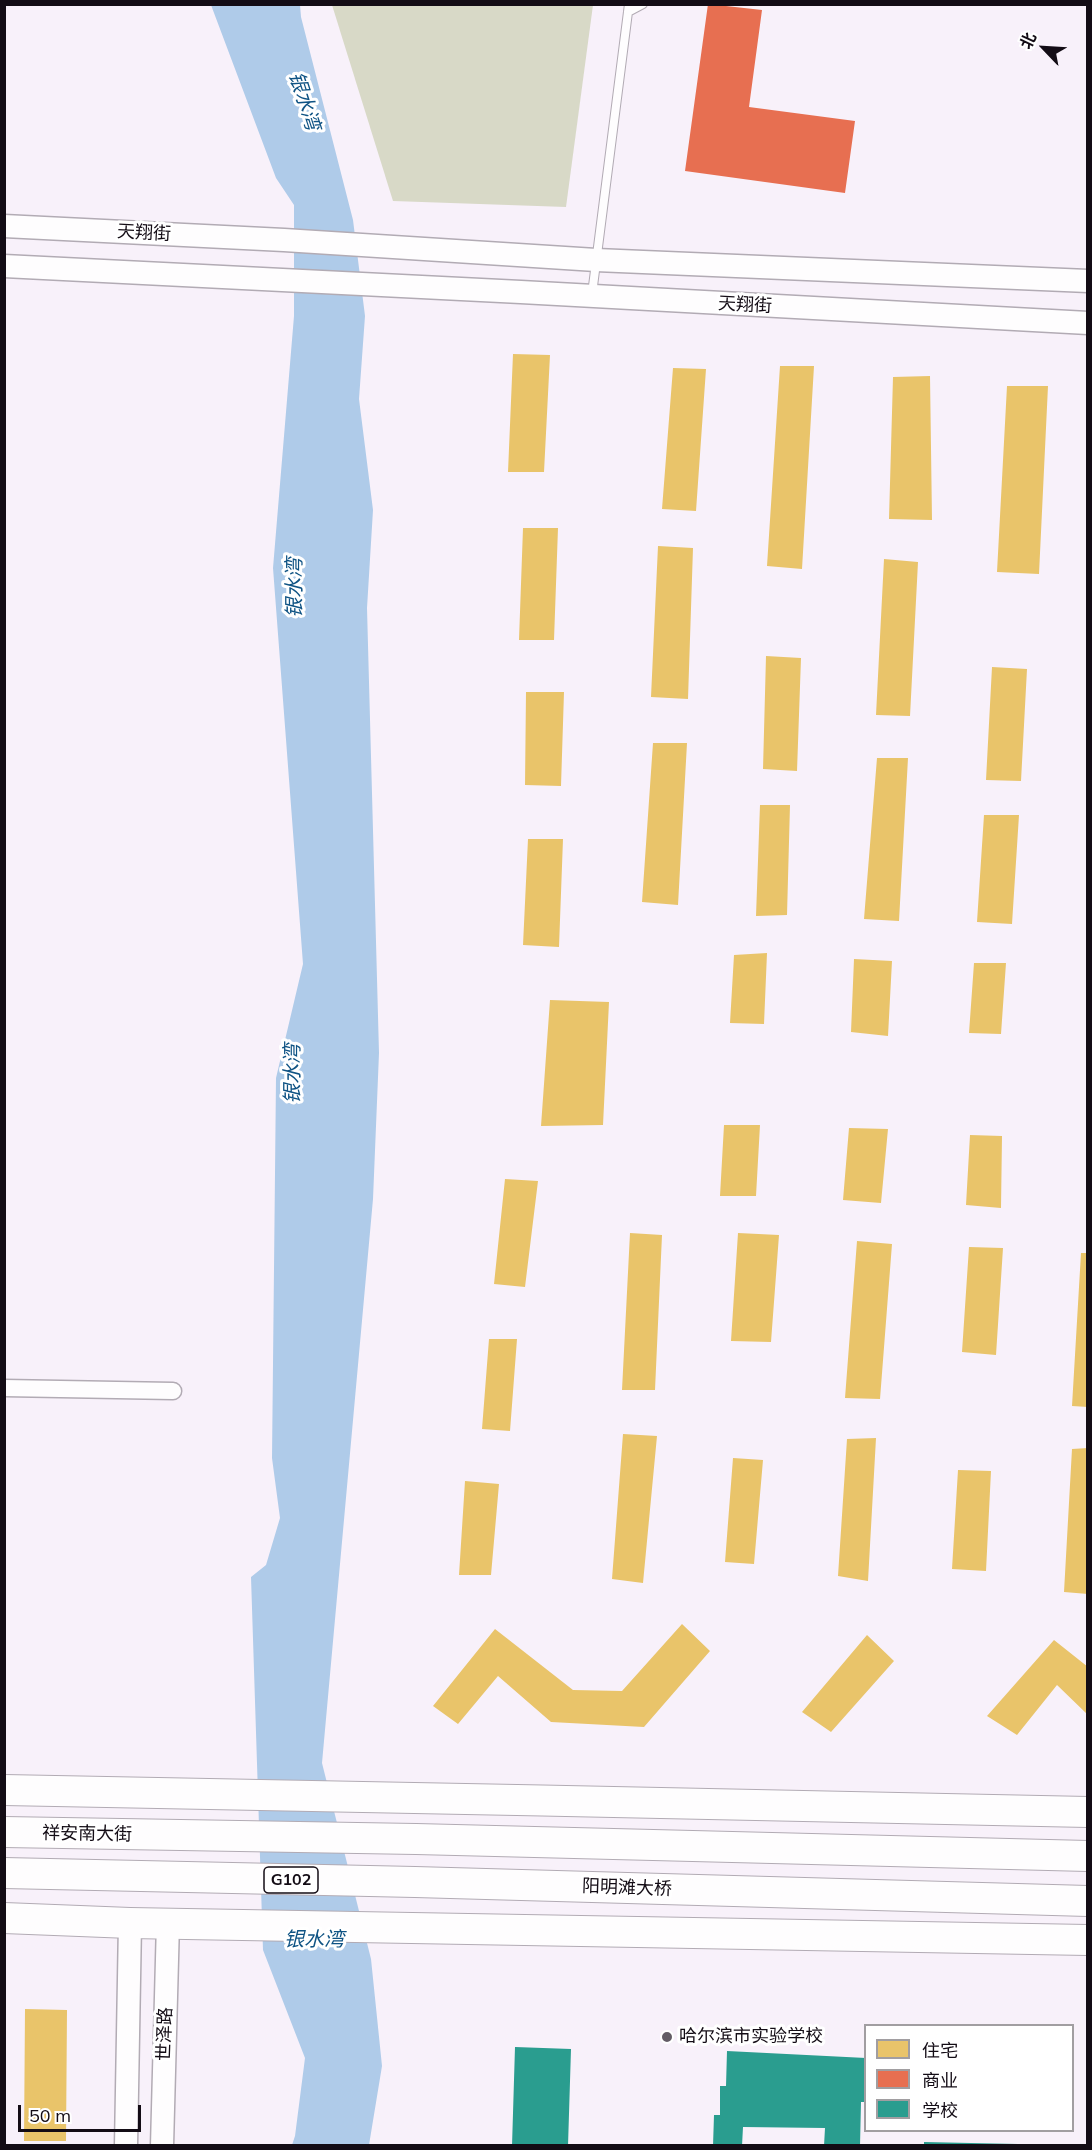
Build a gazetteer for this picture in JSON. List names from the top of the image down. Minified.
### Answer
{"streets":{"highway":["祥安南大街","G102","阳明滩大桥"],"main road":["天翔街","世泽路"]},"water":["银水湾"],"places":["哈尔滨市实验学校"],"legend":["住宅","商业","学校"],"scale_bar":"50 m","north":"top left"}
